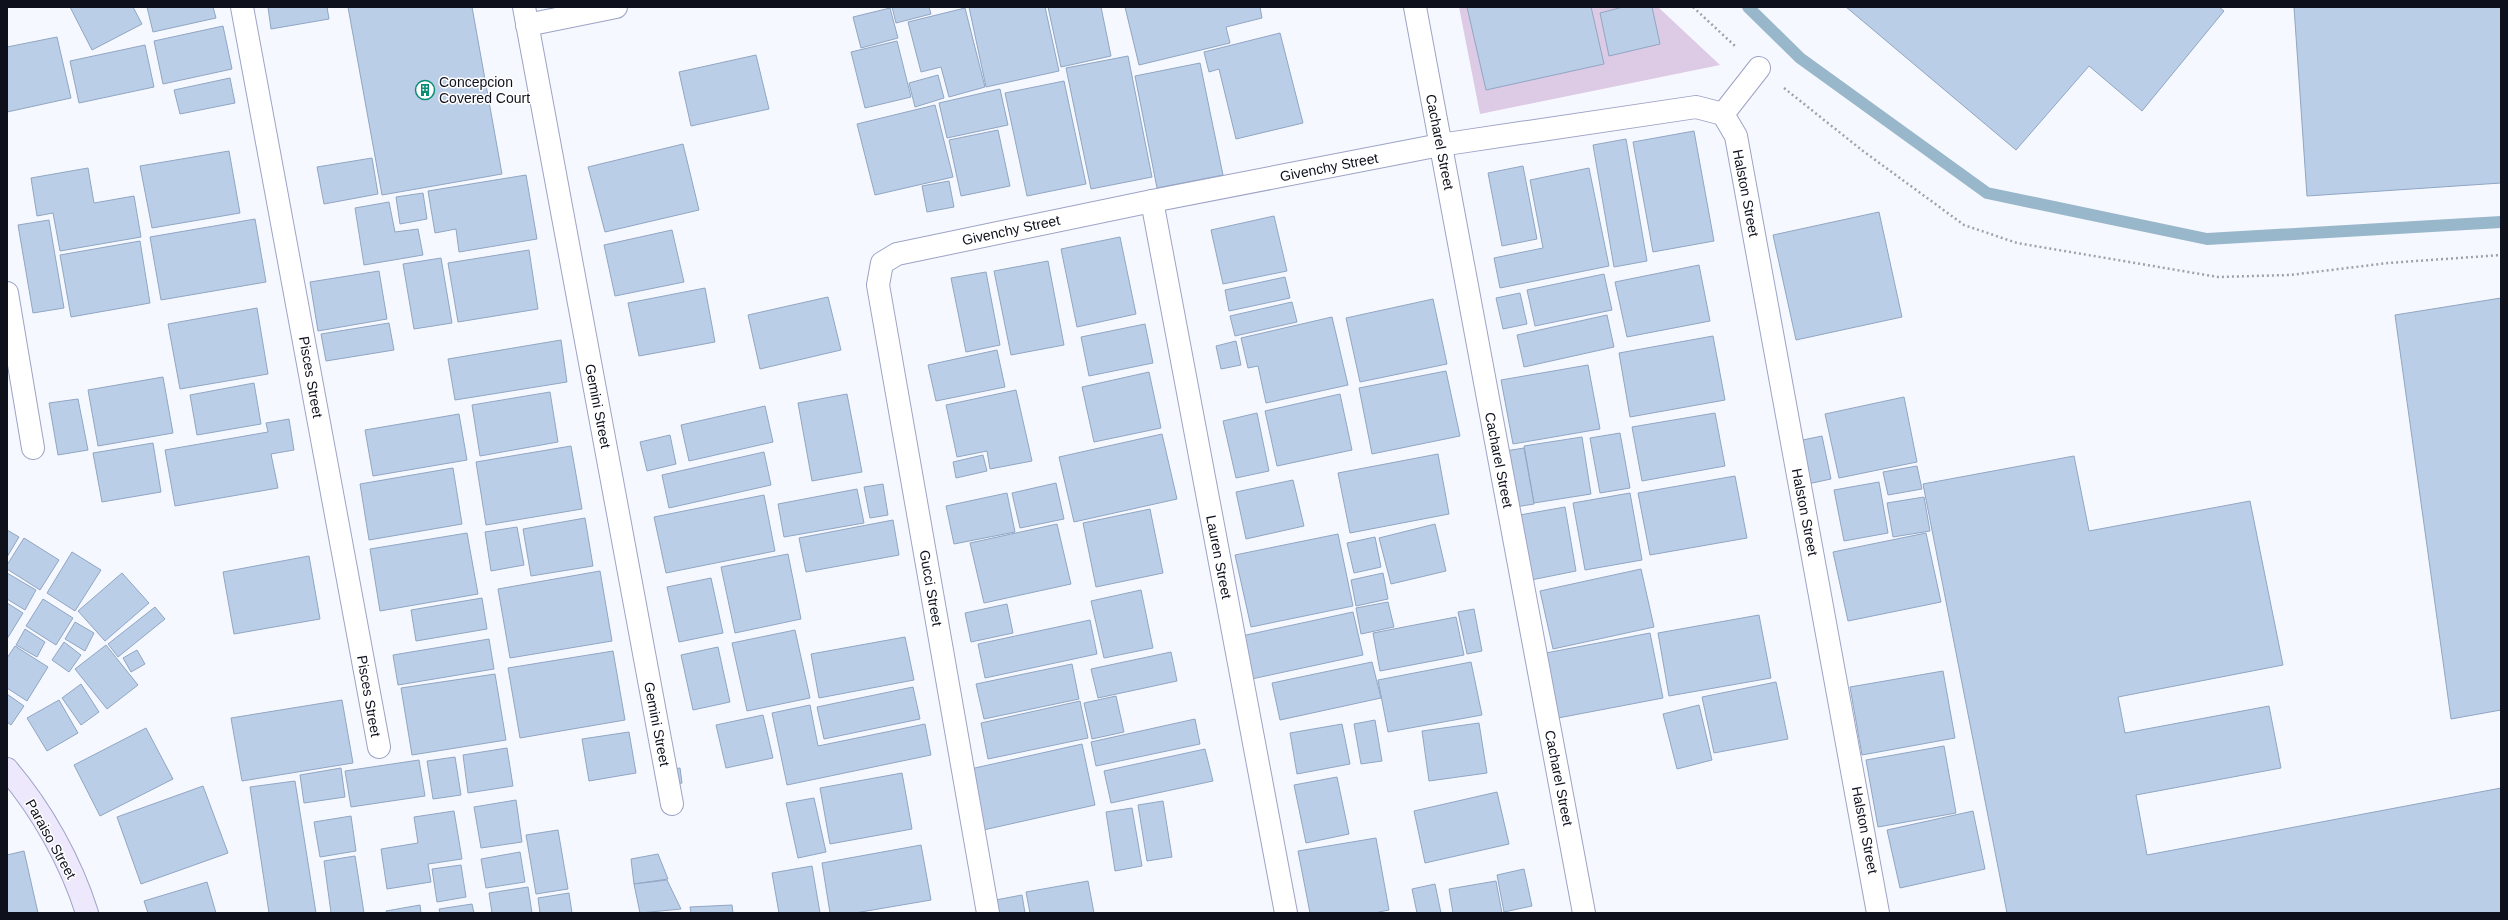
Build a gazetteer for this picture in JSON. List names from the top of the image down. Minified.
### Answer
{"streets":{"street":["Cacharel Street","Givenchy Street","Halston Street","Pisces Street","Gemini Street","Lauren Street","Gucci Street","Paraiso Street"]},"crossings":[["Cacharel Street","Givenchy Street"],["Givenchy Street","Halston Street"],["Givenchy Street","Lauren Street"],["Givenchy Street","Gucci Street"]],"places":{"building":["Concepcion Covered Court"]}}
